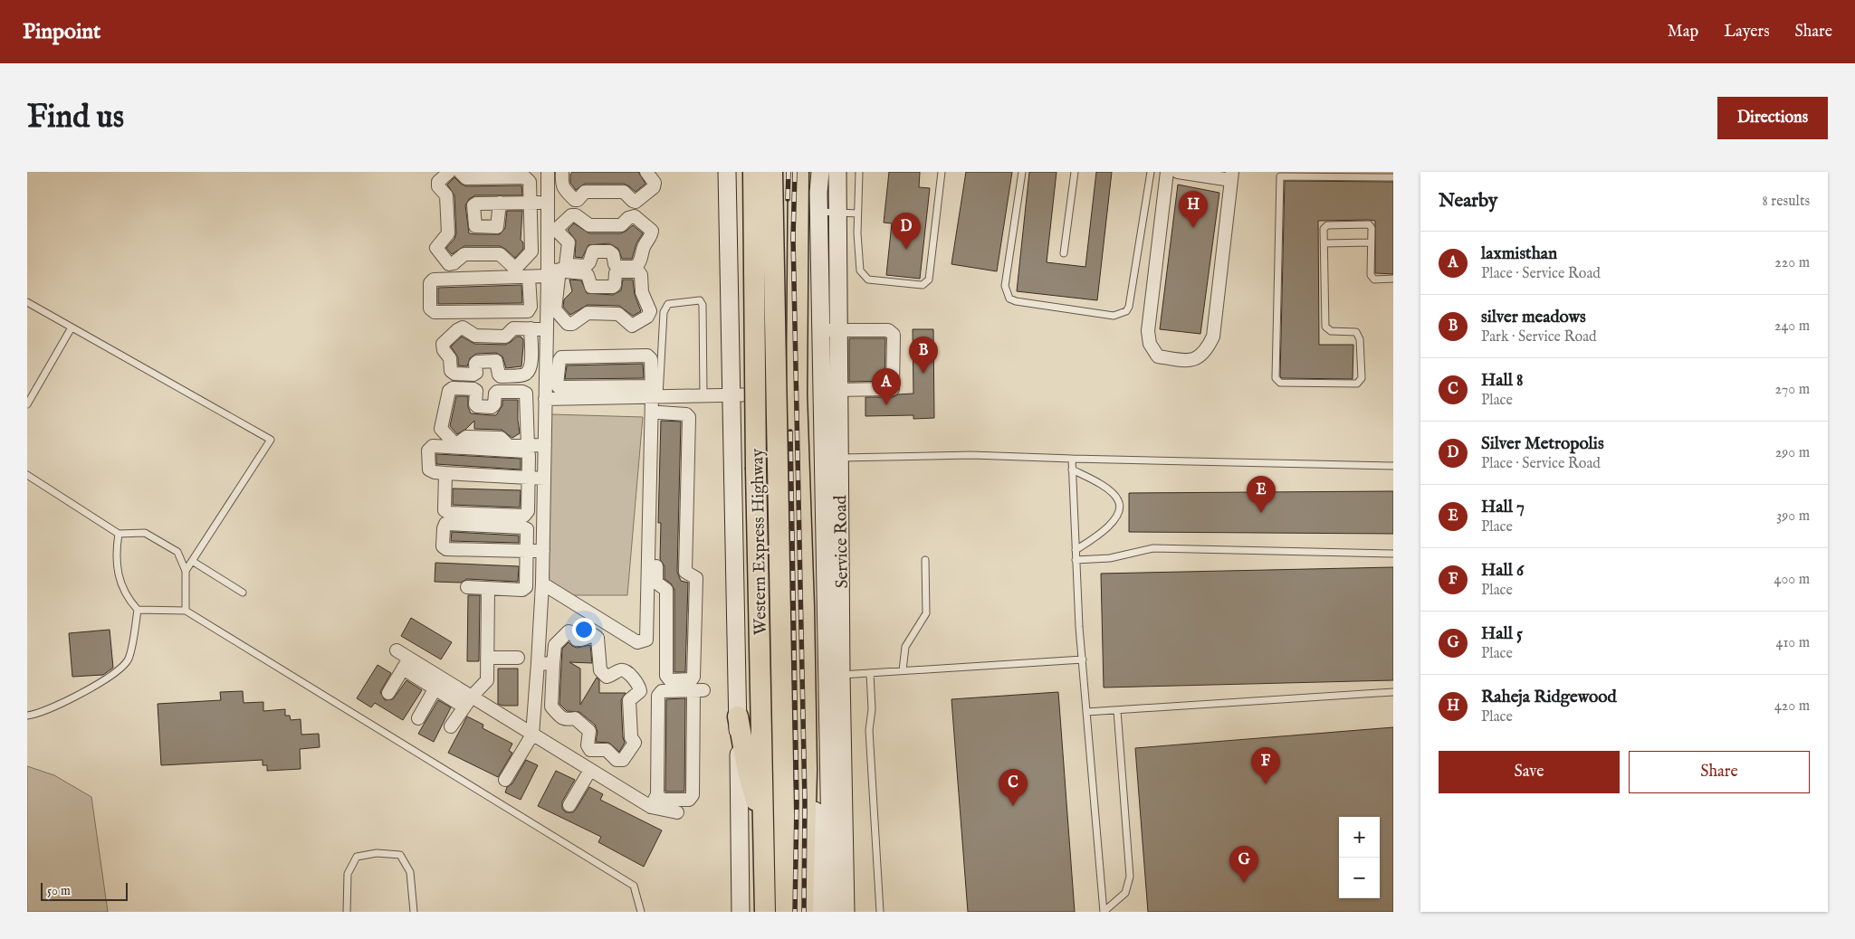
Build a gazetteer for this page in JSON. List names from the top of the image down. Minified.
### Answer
{"streets":{"highway":["Western Express Highway"],"main road":["Service Road"]},"scale_bar":"50 m","page":{"header":"Pinpoint","nav":["Map","Layers","Share"],"buttons":["Directions",["Save","Share"]],"title":"Find us","heading":["Nearby","8 results"],"pins":["H","D","B","A","E","F","C","G"],"list":[{"mark":"A","name":"laxmisthan","note":"Place · Service Road","value":"220 m"},{"mark":"B","name":"silver meadows","note":"Park · Service Road","value":"240 m"},{"mark":"C","name":"Hall 8","note":"Place","value":"270 m"},{"mark":"D","name":"Silver Metropolis","note":"Place · Service Road","value":"290 m"},{"mark":"E","name":"Hall 7","note":"Place","value":"390 m"},{"mark":"F","name":"Hall 6","note":"Place","value":"400 m"},{"mark":"G","name":"Hall 5","note":"Place","value":"410 m"},{"mark":"H","name":"Raheja Ridgewood","note":"Place","value":"420 m"}],"map_buttons":["+","−"],"scale":"50 m"}}
